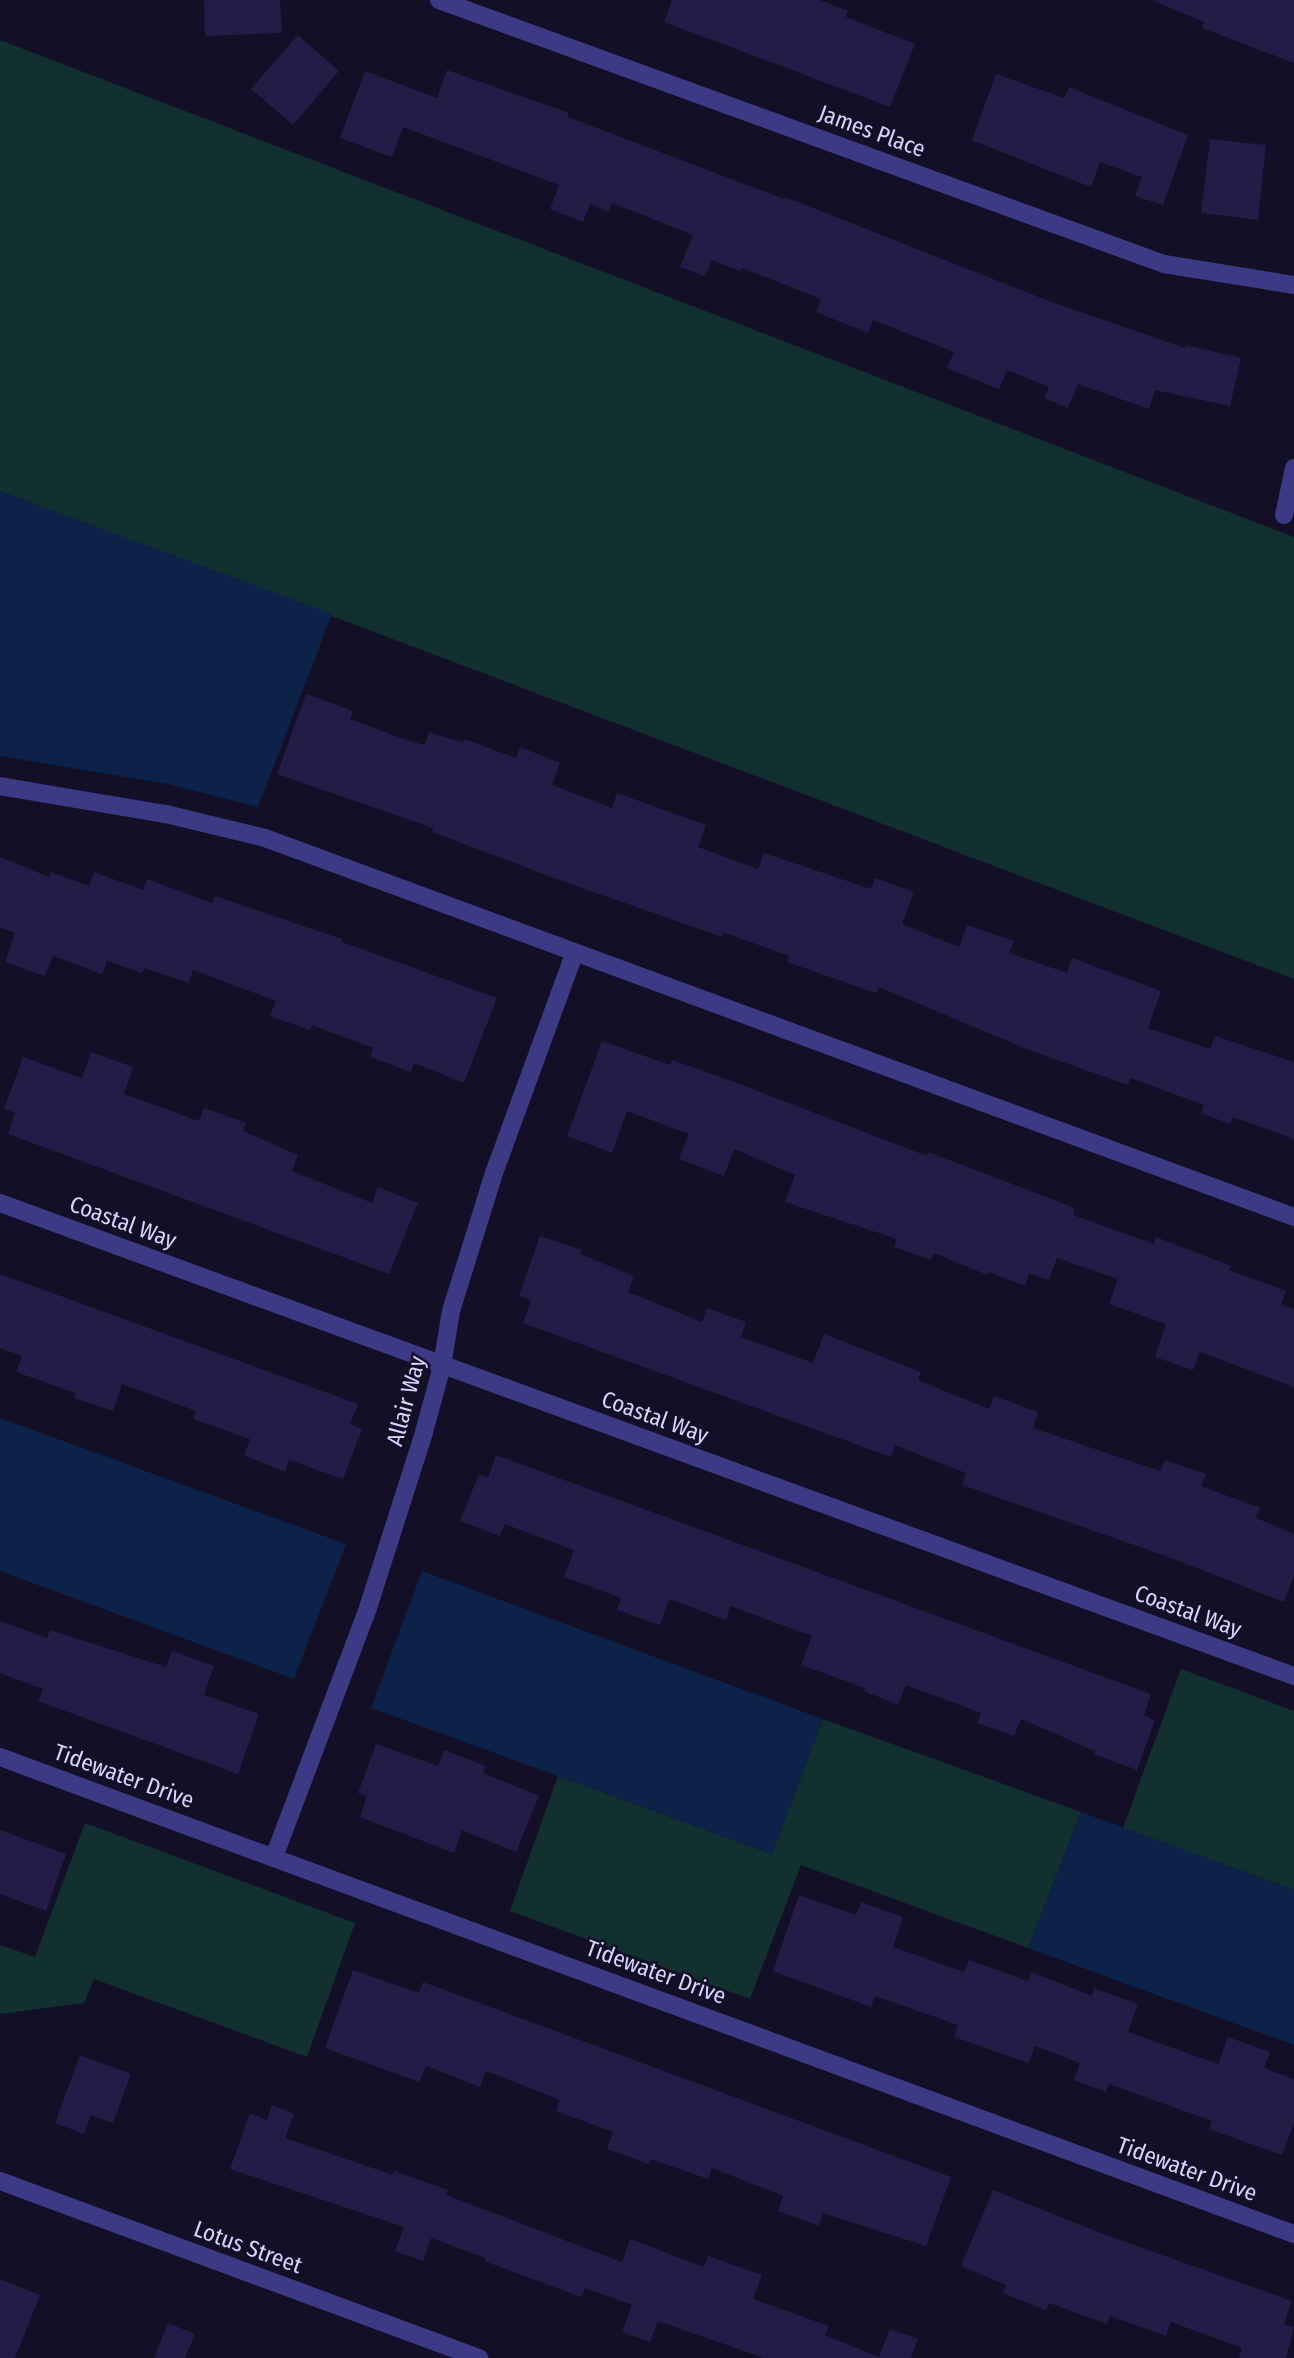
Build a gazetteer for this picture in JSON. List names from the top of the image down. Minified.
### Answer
{"streets":{"street":["James Place","Coastal Way","Allair Way","Tidewater Drive","Lotus Street"]},"crossings":[["Coastal Way","Allair Way"],["Allair Way","Tidewater Drive"]]}
